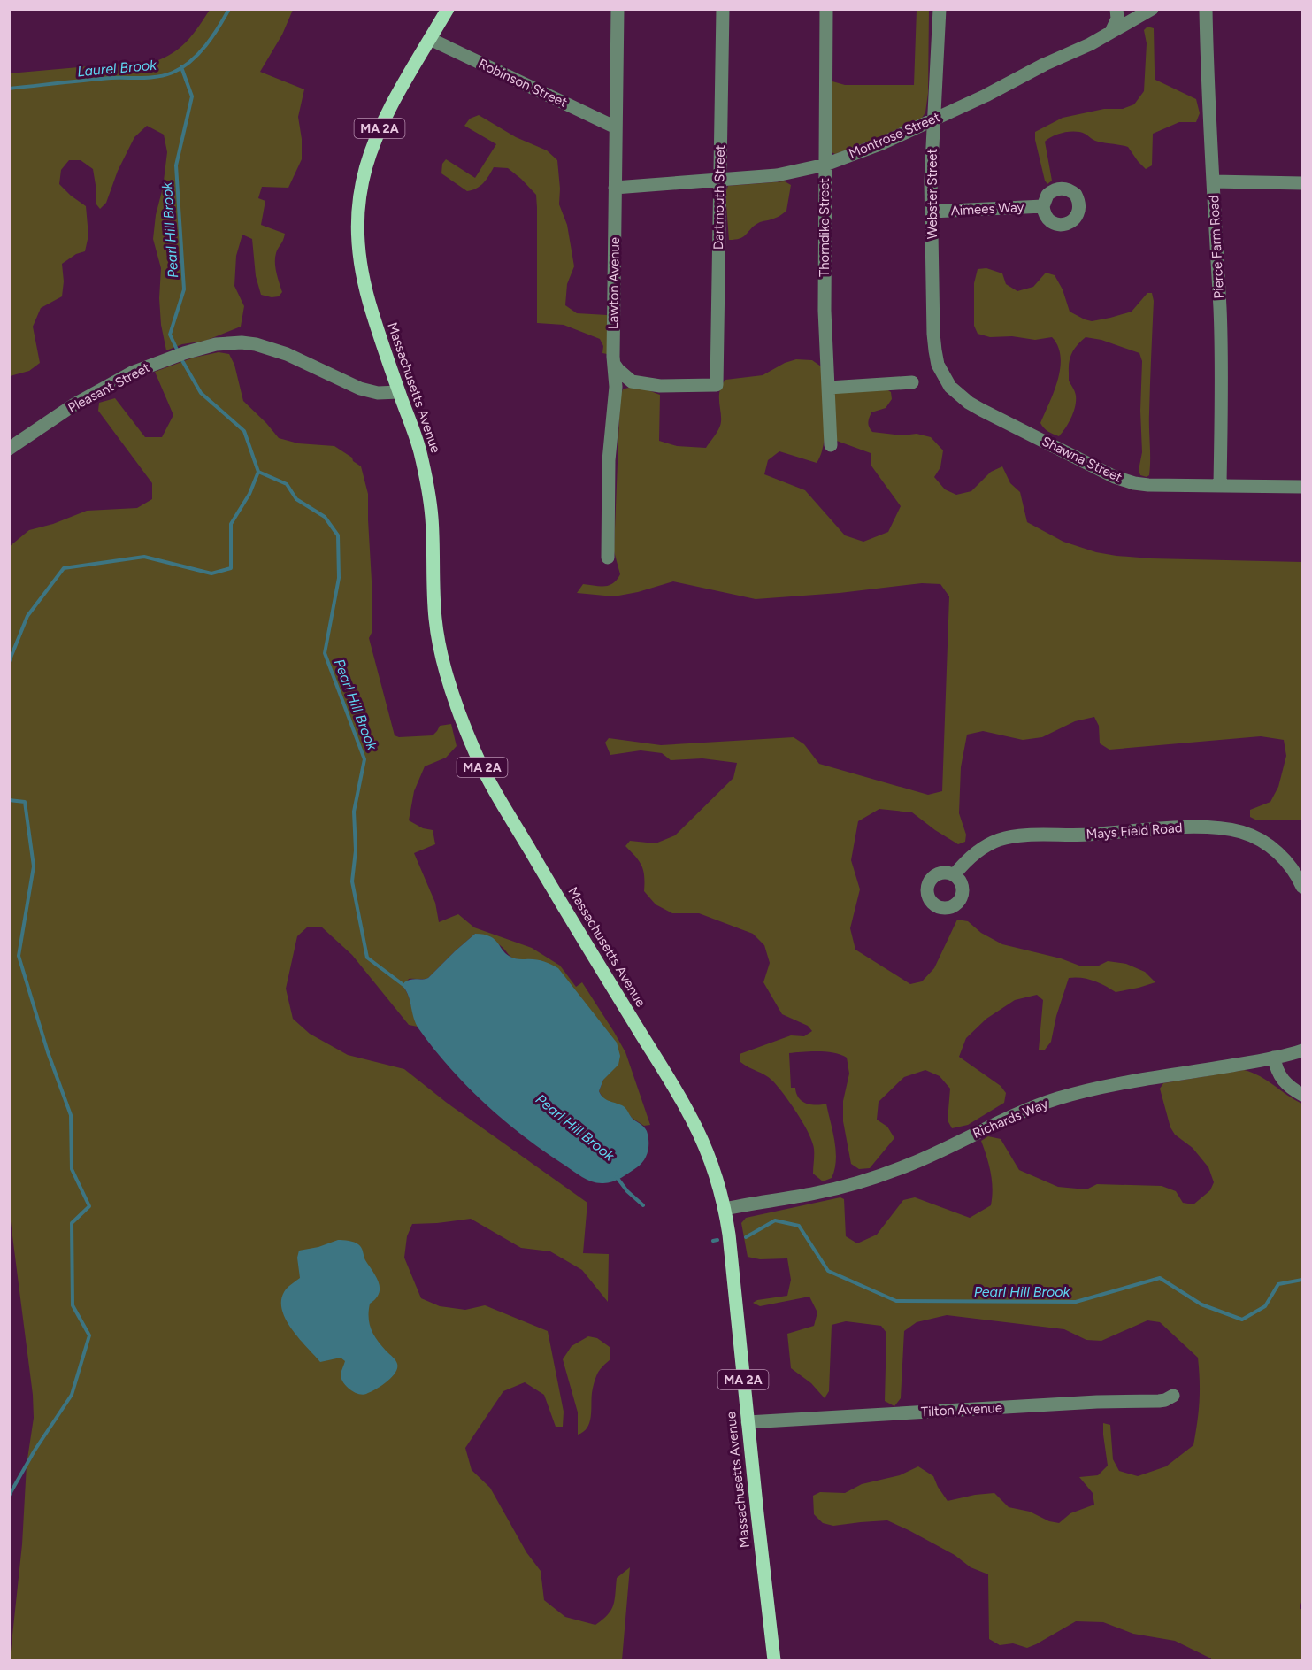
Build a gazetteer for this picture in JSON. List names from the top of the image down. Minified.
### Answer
{"streets":{"main road":["MA 2A","Massachusetts Avenue"],"street":["Robinson Street","Montrose Street","Webster Street","Dartmouth Street","Aimees Way","Thorndike Street","Pierce Farm Road","Lawton Avenue","Pleasant Street","Shawna Street","Mays Field Road","Richards Way","Tilton Avenue"]},"crossings":[["Robinson Street","MA 2A"],["Robinson Street","Lawton Avenue"],["Robinson Street","Massachusetts Avenue"],["MA 2A","Massachusetts Avenue"],["Montrose Street","Webster Street"],["Montrose Street","Dartmouth Street"],["Montrose Street","Thorndike Street"],["Montrose Street","Lawton Avenue"],["Webster Street","Aimees Way"],["Webster Street","Shawna Street"],["Dartmouth Street","Lawton Avenue"],["Pierce Farm Road","Shawna Street"],["Pleasant Street","Massachusetts Avenue"],["Massachusetts Avenue","Richards Way"],["Massachusetts Avenue","Tilton Avenue"]],"water":["Laurel Brook","Pearl Hill Brook"]}
